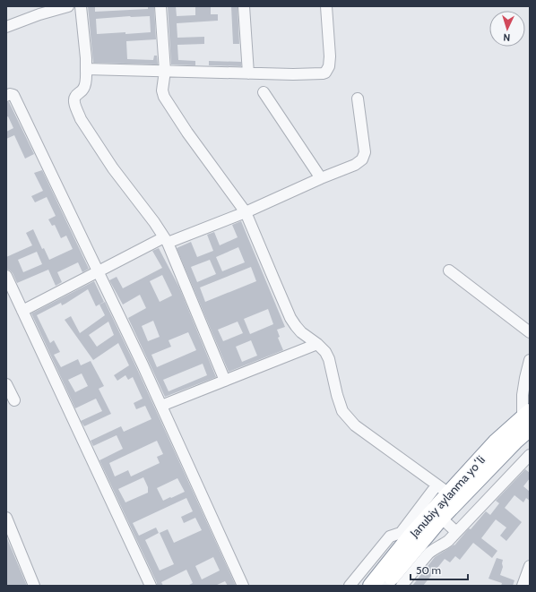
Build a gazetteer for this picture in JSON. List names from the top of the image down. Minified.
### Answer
{"streets":{"highway":["Janubiy aylanma yoʻli"]},"scale_bar":"50 m","north":"bottom"}
